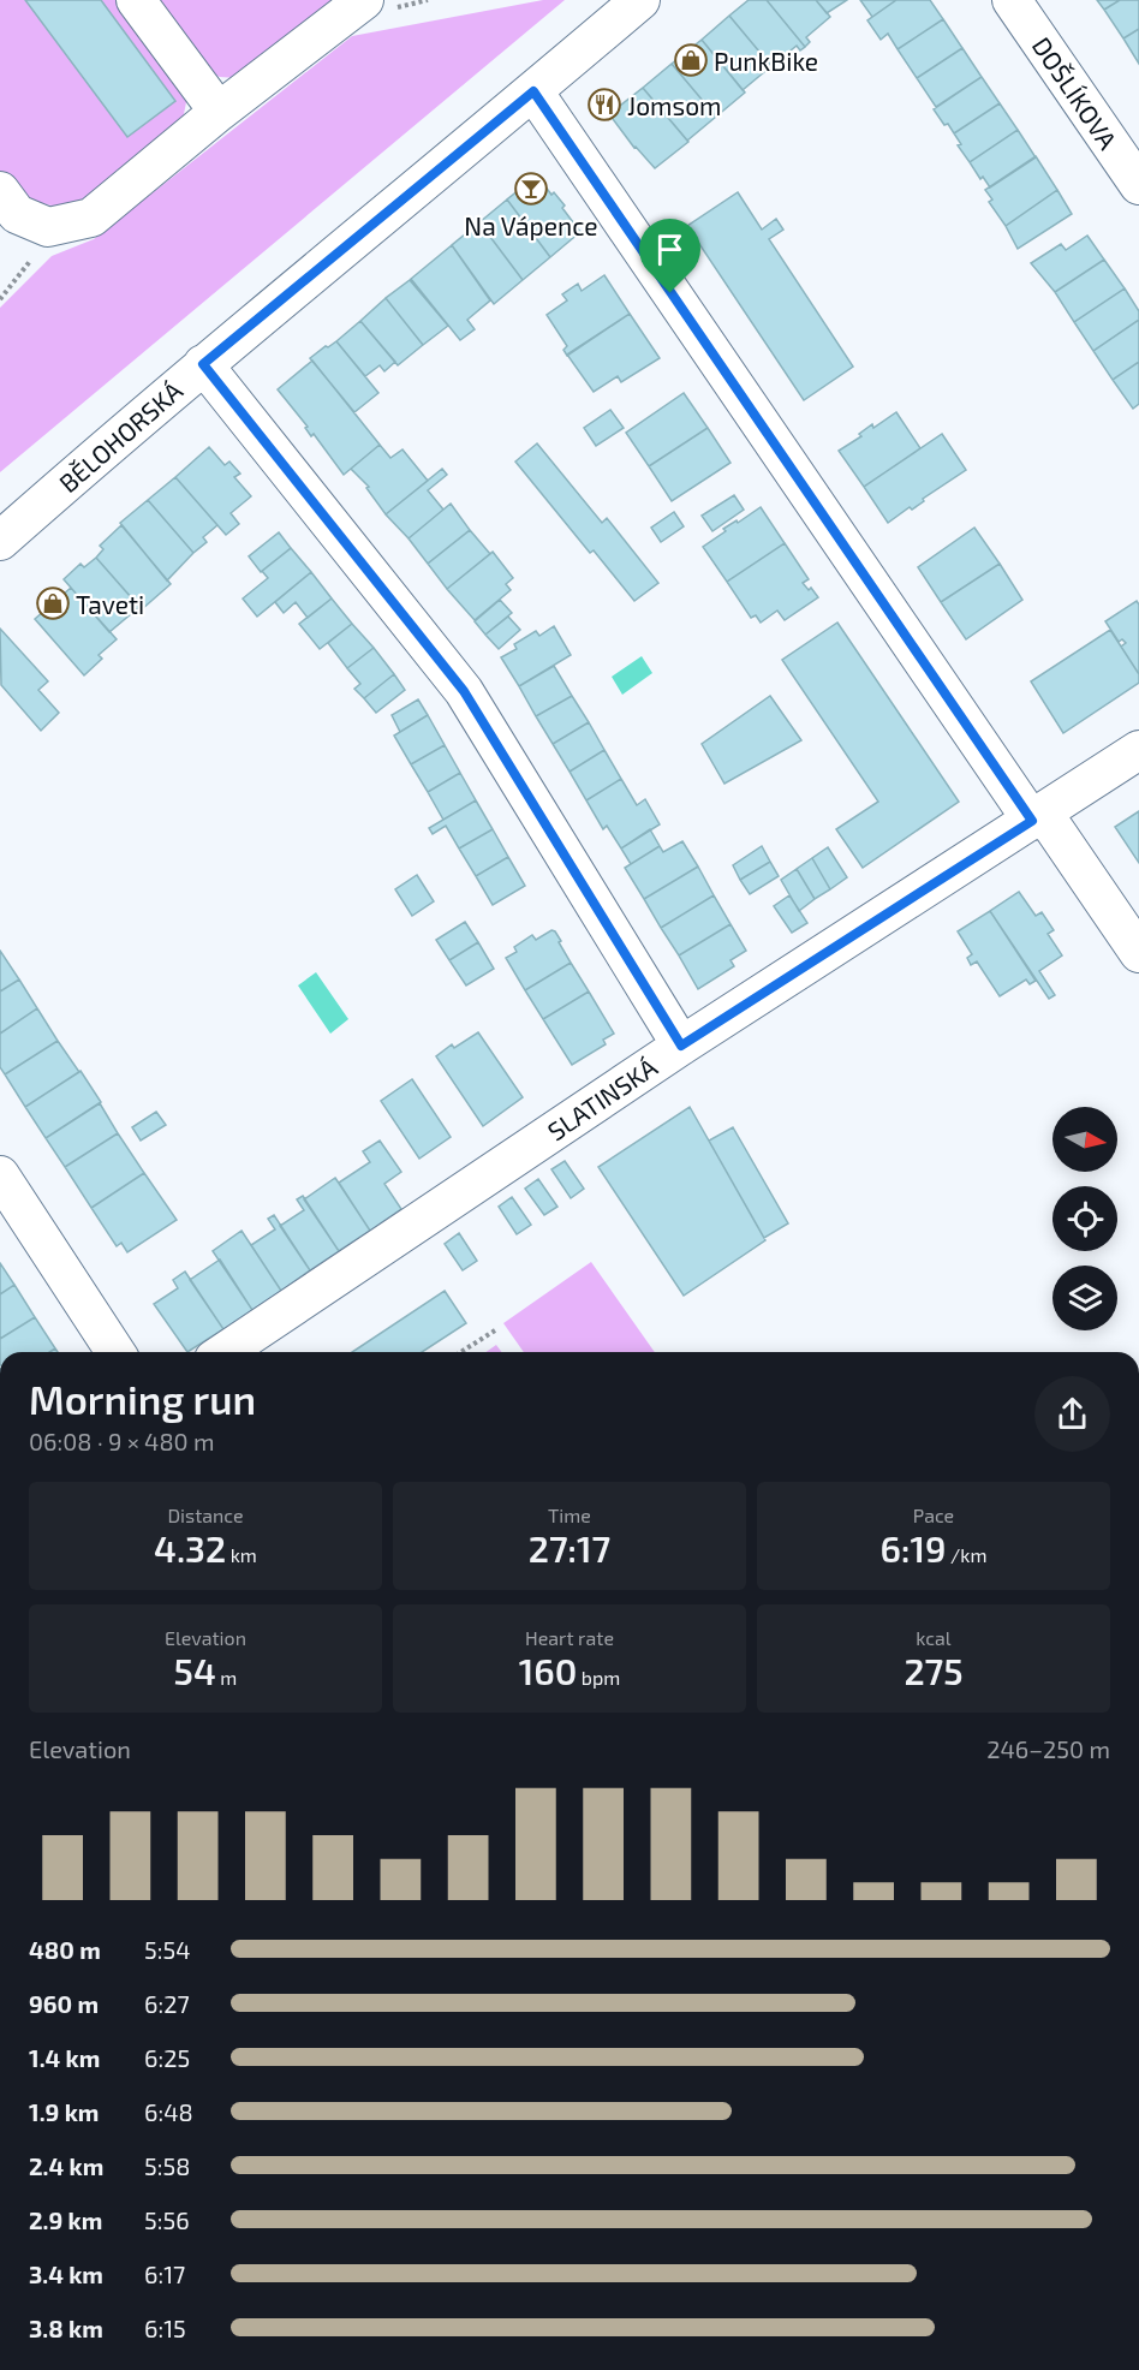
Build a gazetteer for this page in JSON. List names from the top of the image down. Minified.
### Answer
{"streets":{"street":["DOŠLÍKOVA","BĚLOHORSKÁ","SLATINSKÁ"]},"places":{"shop":["PunkBike","Taveti"],"restaurant":["Jomsom"],"bar":["Na Vápence"]},"north":"right","page":{"heading":["Morning run","06:08 · 9 × 480 m"],"stats":[["Distance","4.32 km"],["Time","27:17"],["Pace","6:19 /km"],["Elevation","54 m"],["Heart rate","160 bpm"],["kcal","275"]],"chart":["Elevation","246–250 m"],"list":[{"name":"480 m","note":"5:54"},{"name":"960 m","note":"6:27"},{"name":"1.4 km","note":"6:25"},{"name":"1.9 km","note":"6:48"},{"name":"2.4 km","note":"5:58"},{"name":"2.9 km","note":"5:56"},{"name":"3.4 km","note":"6:17"},{"name":"3.8 km","note":"6:15"}]}}
